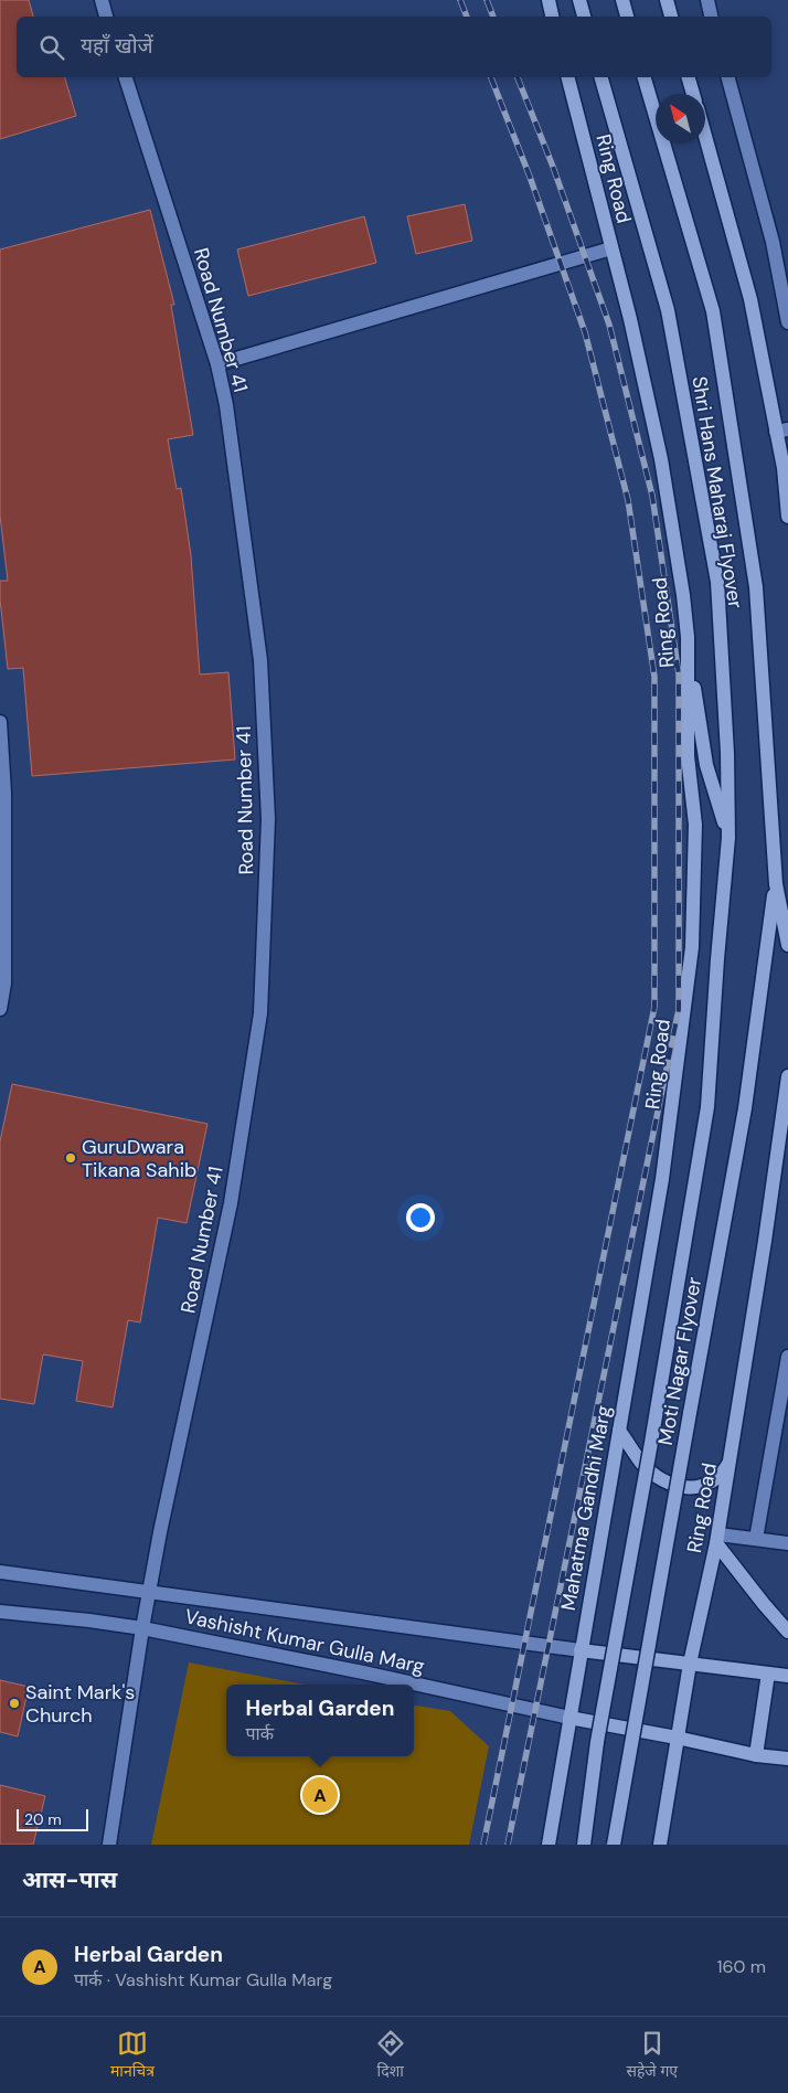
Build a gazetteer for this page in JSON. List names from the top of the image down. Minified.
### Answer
{"streets":{"main road":["Ring Road","Shri Hans Maharaj Flyover","Moti Nagar Flyover","Mahatma Gandhi Marg","Vashisht Kumar Gulla Marg"],"street":["Road Number 41"]},"crossings":[["Ring Road","Mahatma Gandhi Marg"],["Ring Road","Vashisht Kumar Gulla Marg"],["Road Number 41","Vashisht Kumar Gulla Marg"],["Shri Hans Maharaj Flyover","Moti Nagar Flyover"],["Mahatma Gandhi Marg","Vashisht Kumar Gulla Marg"]],"places":["GuruDwara Tikana Sahib","Saint Mark's Church"],"scale_bar":"20 m","north":"top left","page":{"search":"यहाँ खोजें","popup":["Herbal Garden","पार्क"],"pins":"A","scale":"20 m","heading":"आस-पास","list":[{"mark":"A","name":"Herbal Garden","note":"पार्क · Vashisht Kumar Gulla Marg","value":"160 m"}],"nav":["मानचित्र","दिशा","सहेजे गए"]}}
